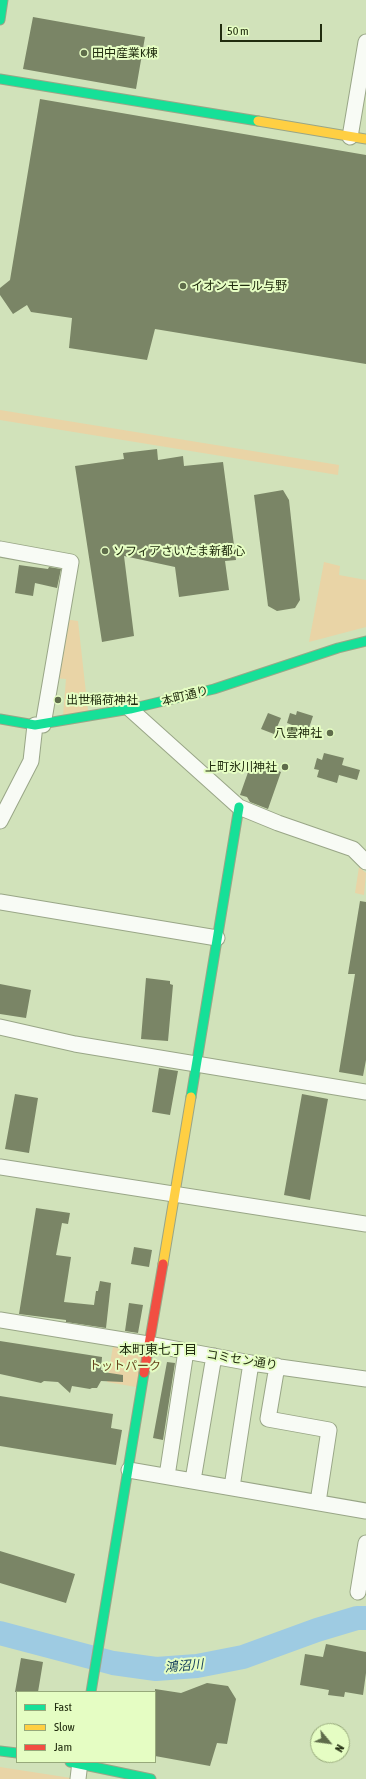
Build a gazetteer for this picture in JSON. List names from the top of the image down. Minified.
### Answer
{"streets":{"street":["本町通り","コミセン通り"]},"districts":["本町東七丁目"],"water":["鴻沼川"],"parks":["トットパーク"],"places":["田中産業K棟","イオンモール与野","ソフィアさいたま新都心","出世稲荷神社","八雲神社","上町氷川神社"],"legend":["Fast","Slow","Jam"],"scale_bar":"50 m","north":"bottom right"}
